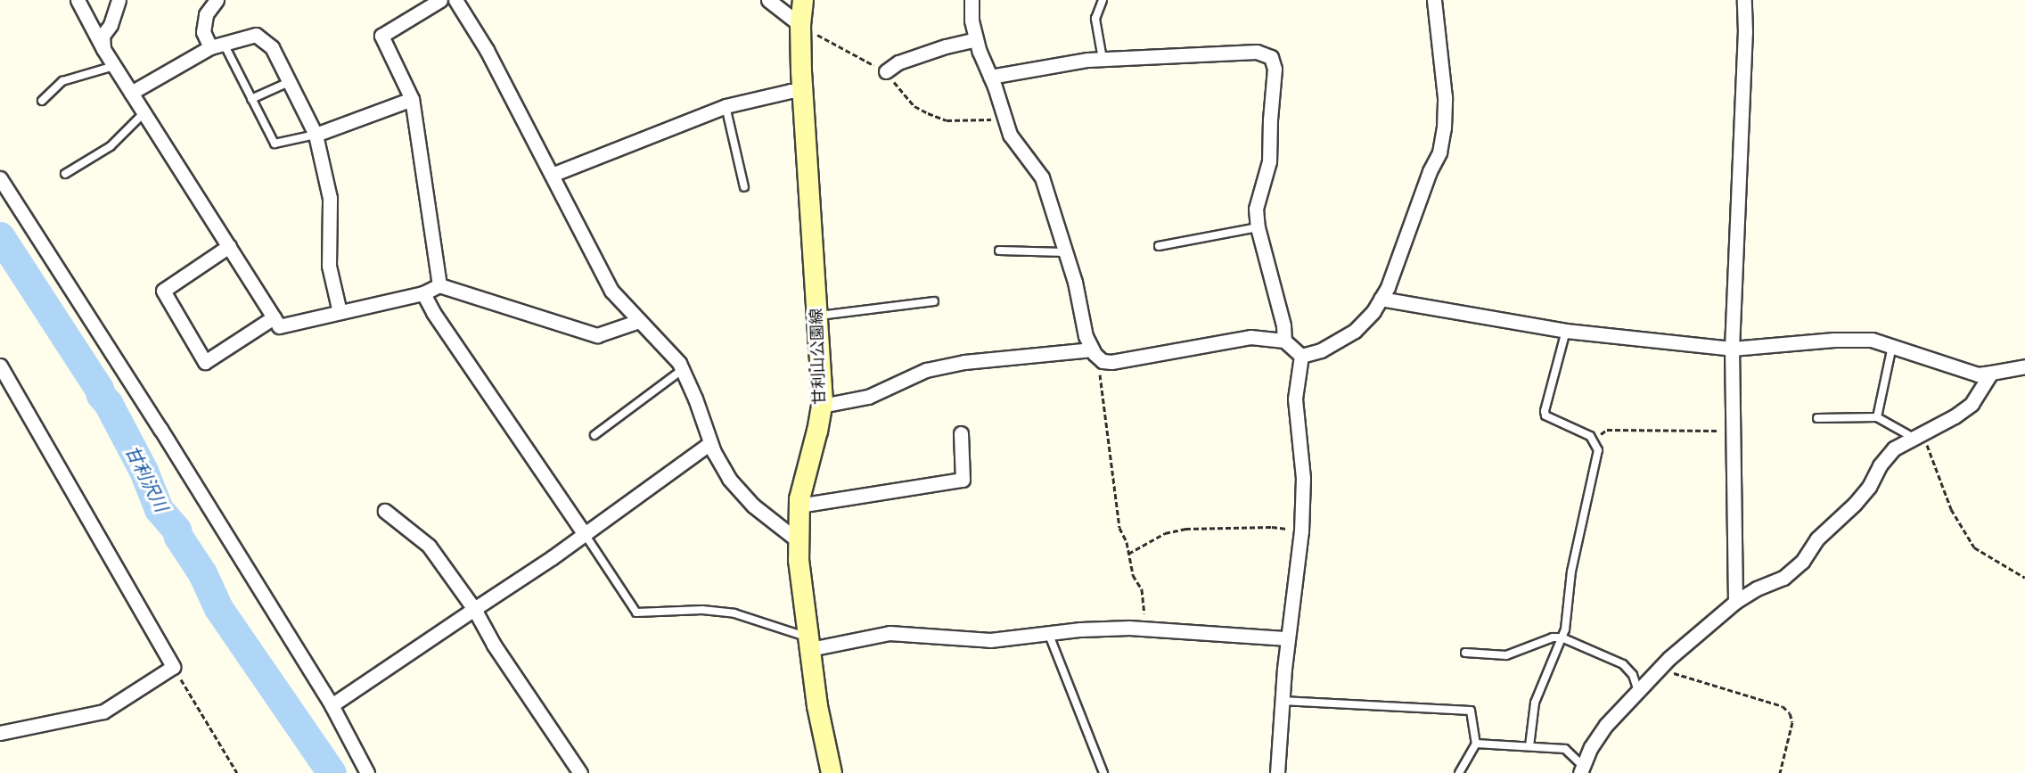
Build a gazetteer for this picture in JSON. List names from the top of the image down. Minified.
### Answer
{"streets":{"main road":["甘利山公園線"]},"water":["甘利沢川"]}
